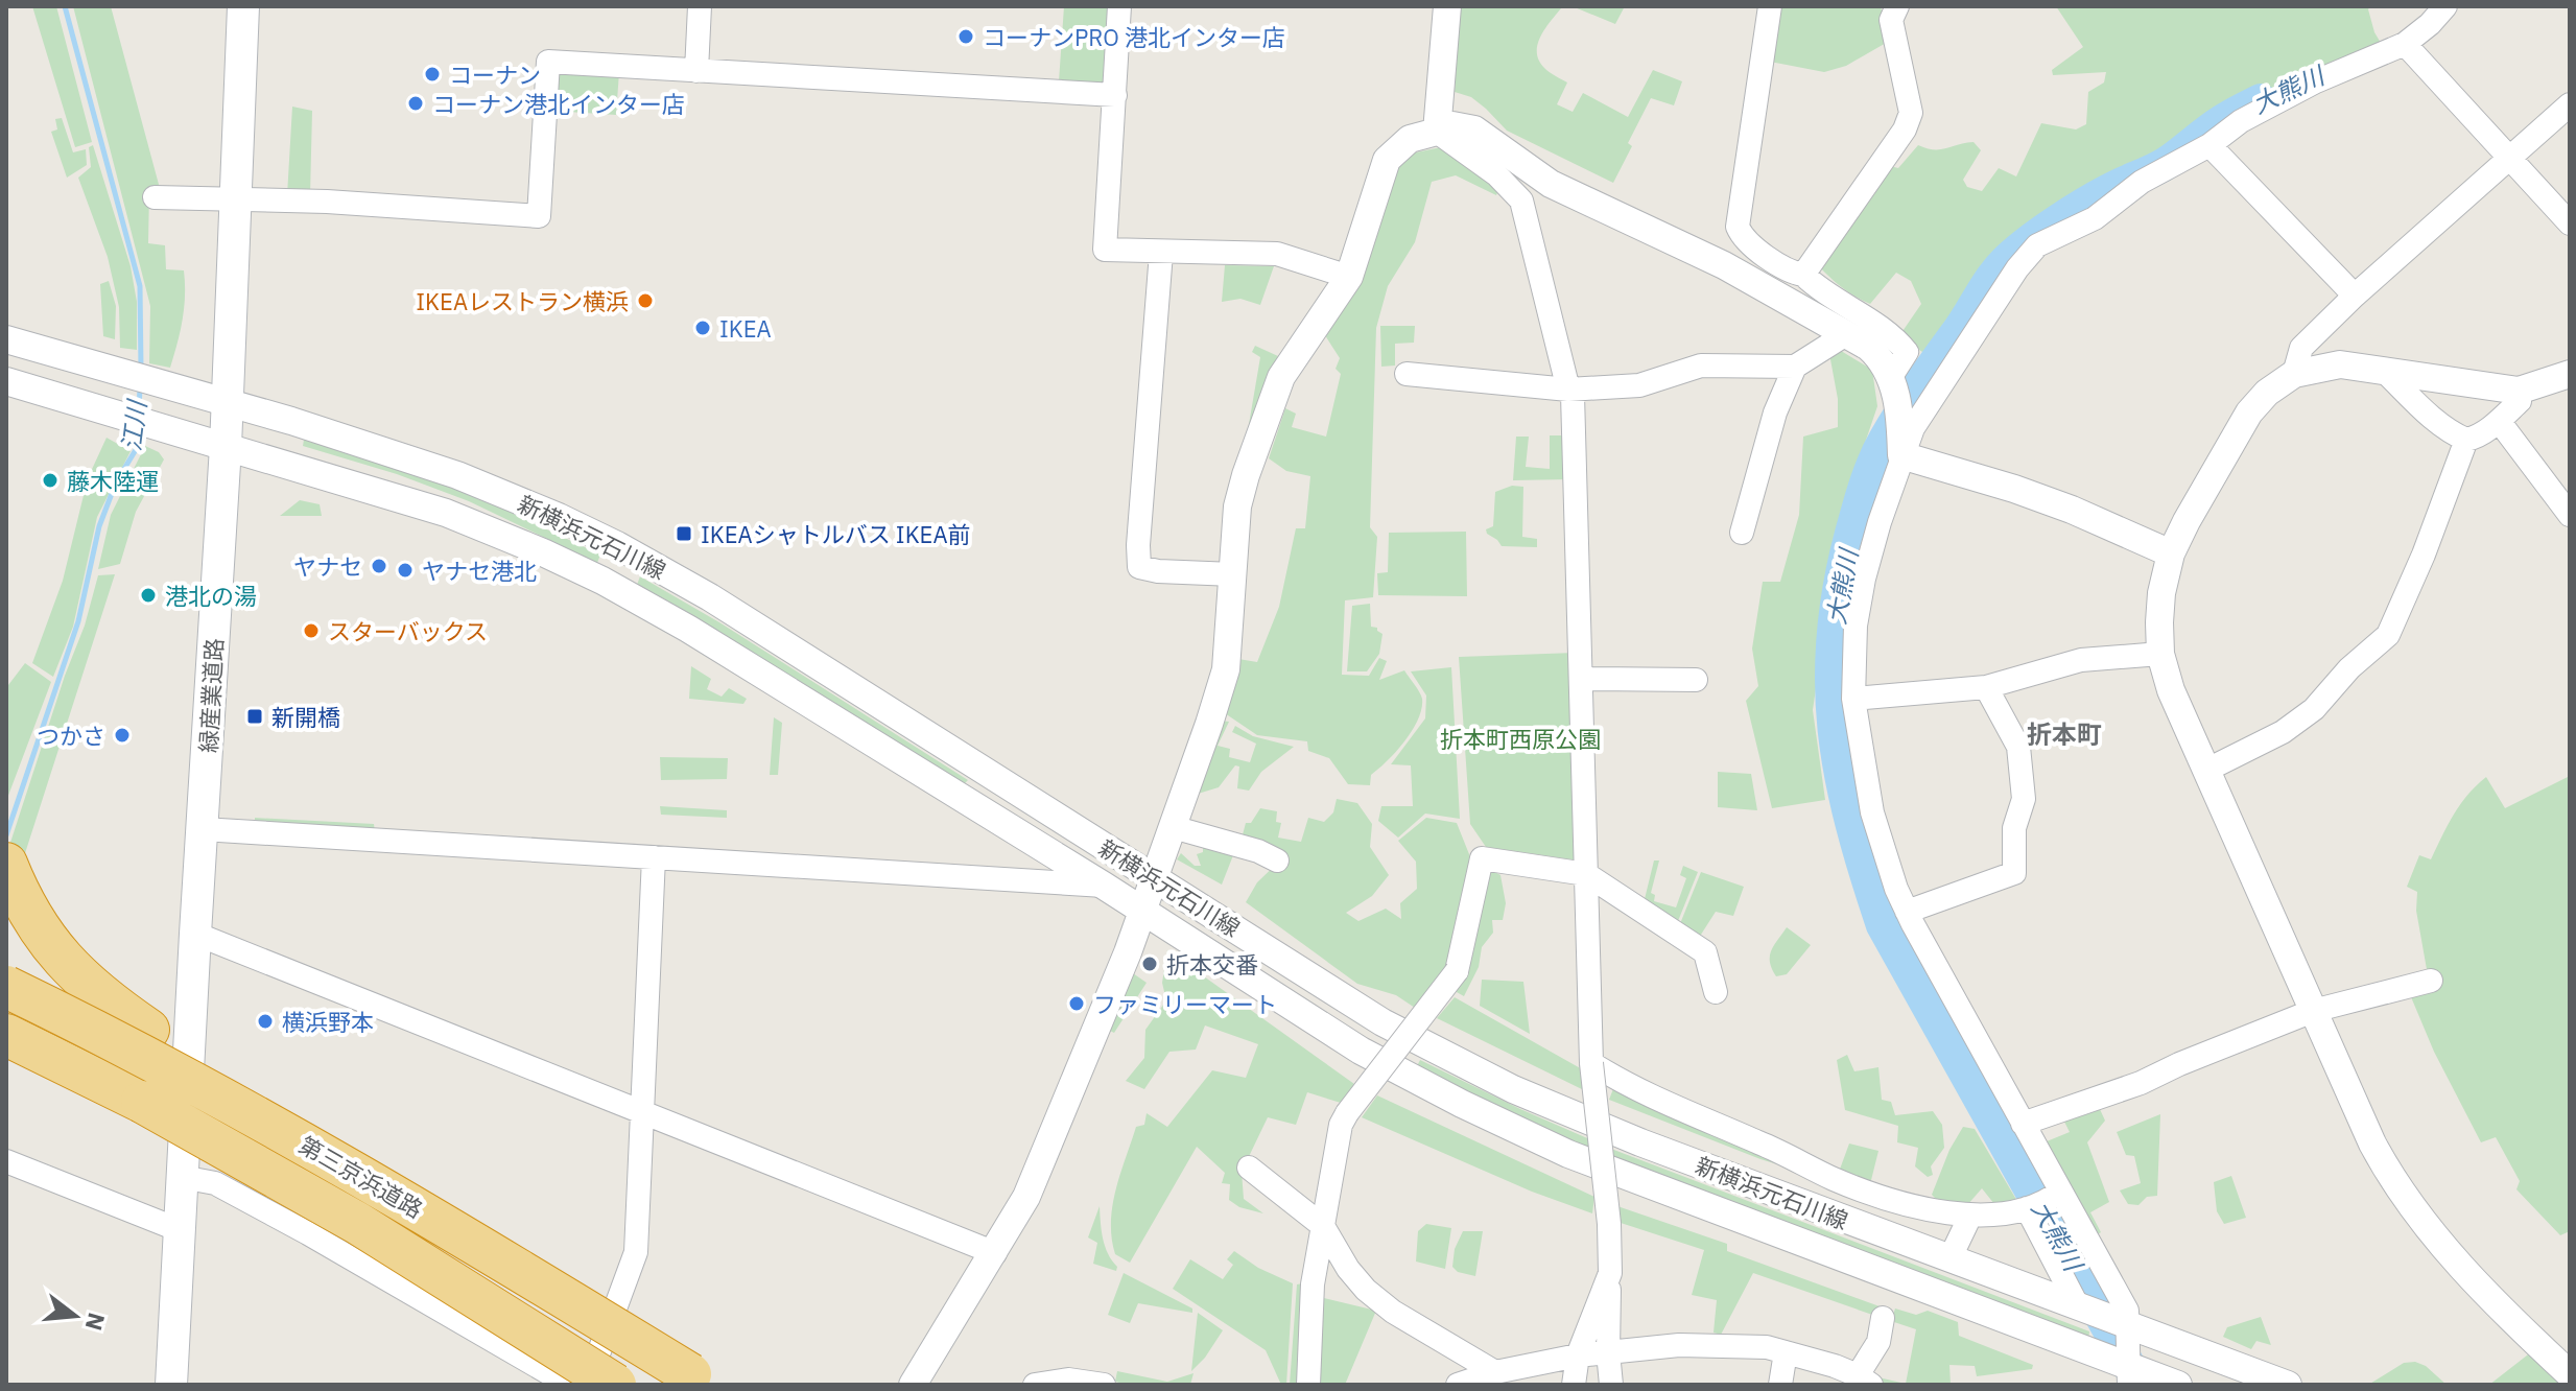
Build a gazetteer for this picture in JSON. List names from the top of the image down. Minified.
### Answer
{"streets":{"highway":["第三京浜道路"],"main road":["緑産業道路"],"street":["新横浜元石川線"]},"crossings":[["新横浜元石川線","緑産業道路"]],"districts":["折本町"],"water":["大熊川","江川"],"parks":["折本町西原公園"],"places":{"other":["コーナンPRO 港北インター店","コーナン","コーナン港北インター店","IKEAレストラン横浜","IKEA","藤木陸運","ヤナセ","ヤナセ港北","港北の湯","スターバックス","つかさ","折本交番","ファミリーマート","横浜野本"],"transit":["IKEAシャトルバス IKEA前","新開橋"]},"north":"right"}
